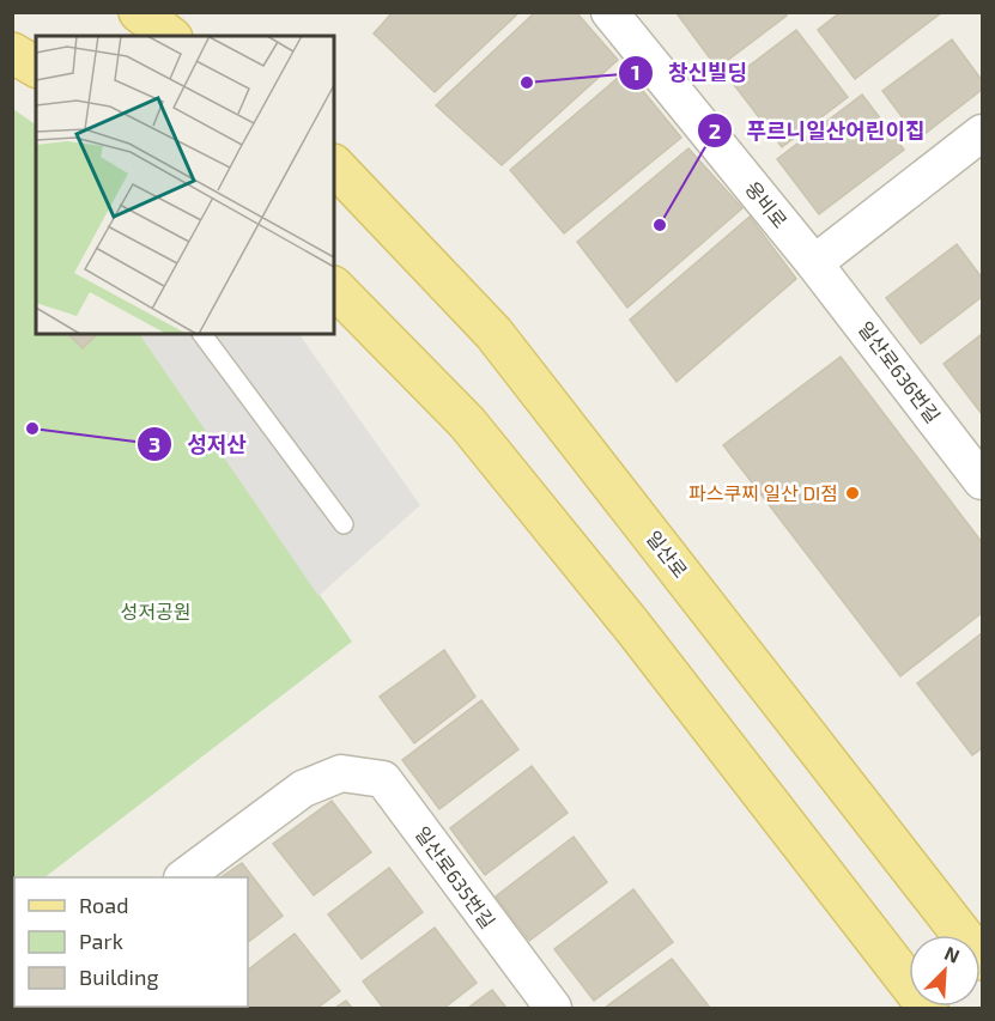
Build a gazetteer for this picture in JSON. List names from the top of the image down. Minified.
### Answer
{"streets":{"main road":["일산로"],"street":["웅비로","일산로636번길","일산로635번길"]},"crossings":[["웅비로","일산로636번길"]],"parks":["성저공원"],"places":["창신빌딩","푸르니일산어린이집","성저산","파스쿠찌 일산 DI점"],"legend":["Road","Park","Building"],"north":"top right"}
